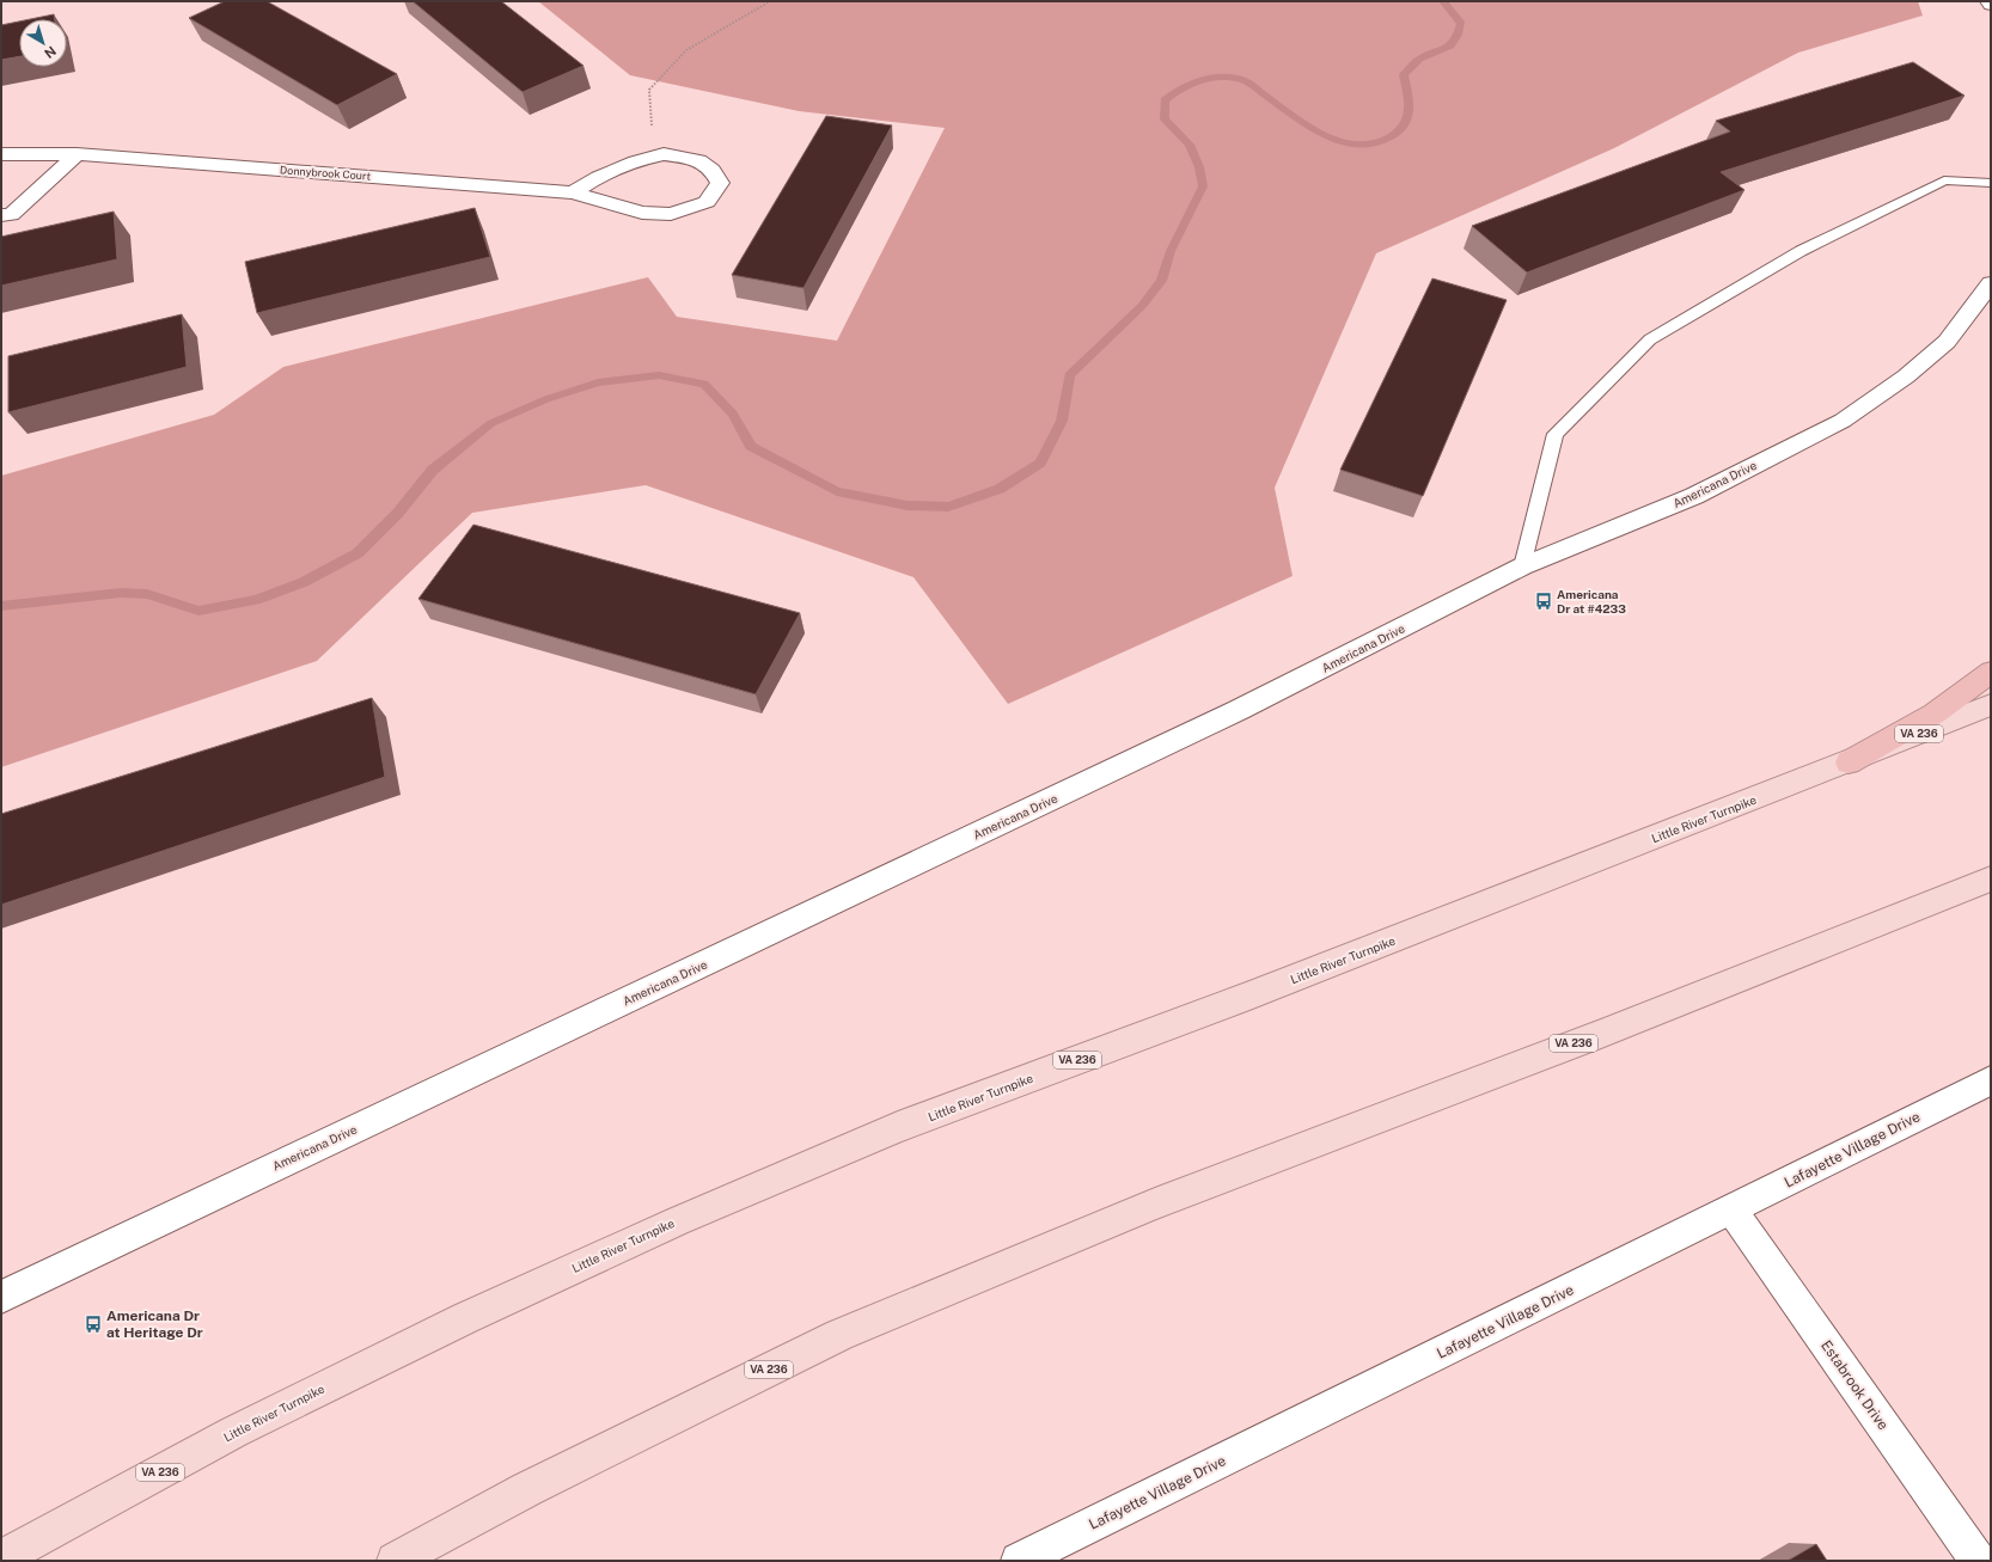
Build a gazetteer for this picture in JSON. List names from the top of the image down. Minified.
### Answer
{"streets":{"main road":["VA 236","Little River Turnpike"],"street":["Donnybrook Court","Americana Drive","Lafayette Village Drive","Estabrook Drive"]},"crossings":[["Lafayette Village Drive","Estabrook Drive"]],"places":{"bus stop":["Americana Dr at #4233","Americana Dr at Heritage Dr"]},"north":"bottom right"}
